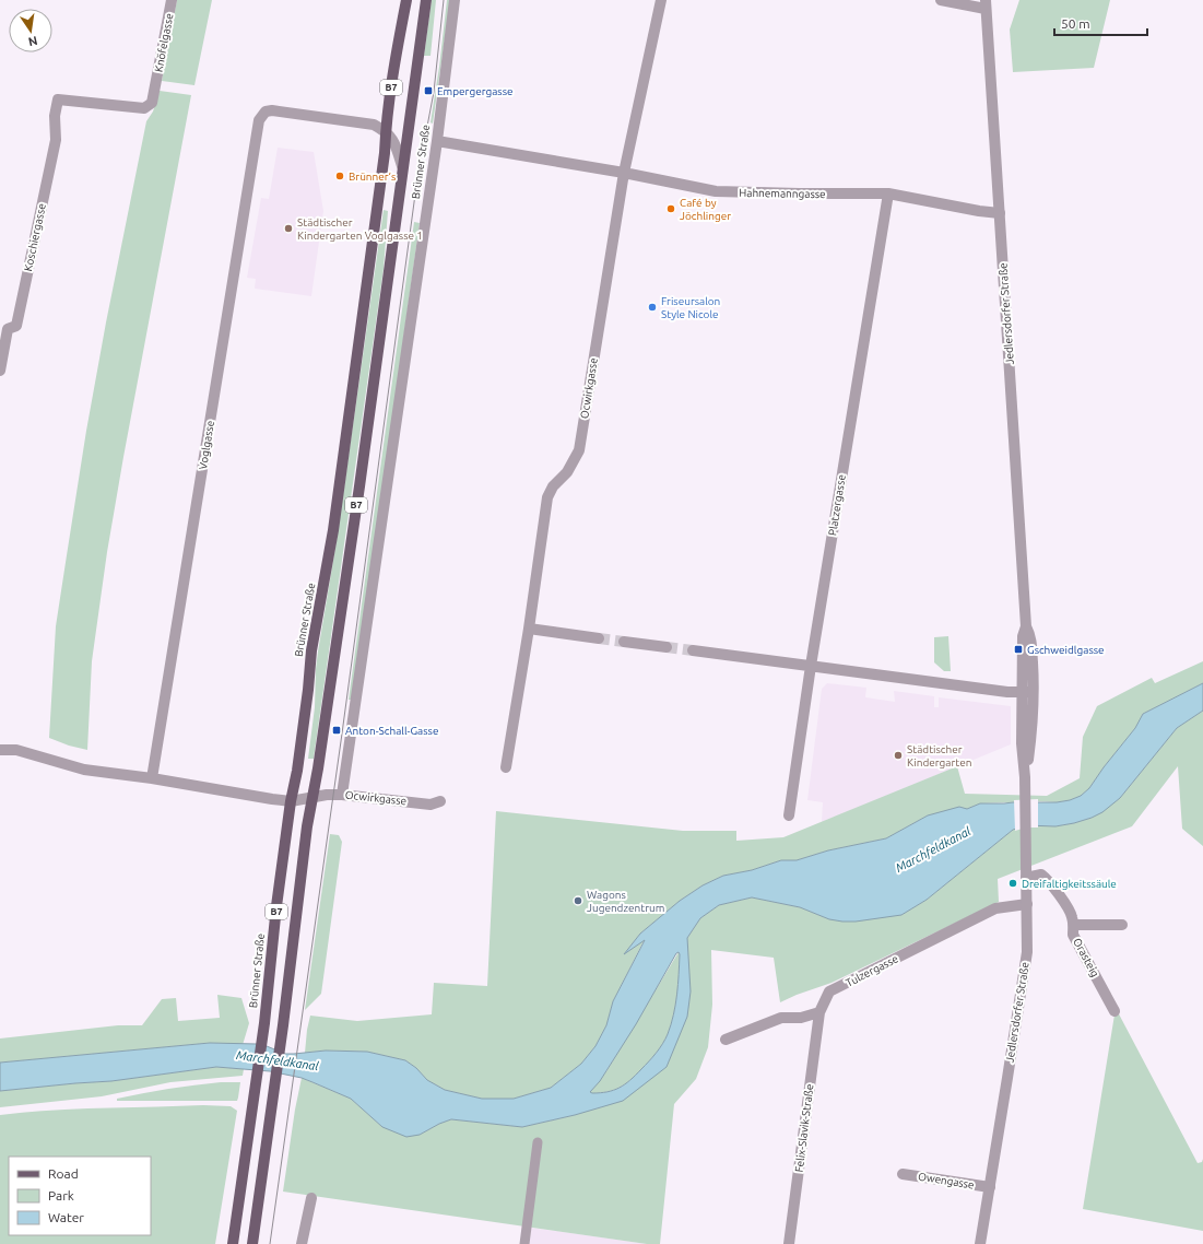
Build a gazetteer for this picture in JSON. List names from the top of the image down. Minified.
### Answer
{"streets":{"main road":["B7","Brünner Straße"],"street":["Knöfelgasse","Hahnemanngasse","Koschiergasse","Jedlersdorfer Straße","Ocwirkgasse","Voglgasse","Platzergasse","Orasteig","Tulzergasse","Felix-Slavik-Straße","Owengasse"]},"crossings":[["Knöfelgasse","Koschiergasse"],["Brünner Straße","Hahnemanngasse"],["Brünner Straße","Ocwirkgasse"],["Brünner Straße","Voglgasse"],["Hahnemanngasse","Jedlersdorfer Straße"],["Hahnemanngasse","Ocwirkgasse"],["Hahnemanngasse","Platzergasse"],["Jedlersdorfer Straße","Orasteig"],["Jedlersdorfer Straße","Tulzergasse"],["Jedlersdorfer Straße","Owengasse"],["Tulzergasse","Felix-Slavik-Straße"]],"water":["Marchfeldkanal"],"places":{"transit":["Empergergasse","Gschweidlgasse","Anton-Schall-Gasse"],"other":["Brünner‘s","Café by Jöchlinger","Städtischer Kindergarten Voglgasse 1","Friseursalon Style Nicole","Städtischer Kindergarten","Dreifaltigkeitssäule","Wagons Jugendzentrum"]},"legend":["Road","Park","Water"],"scale_bar":"50 m","north":"bottom"}
